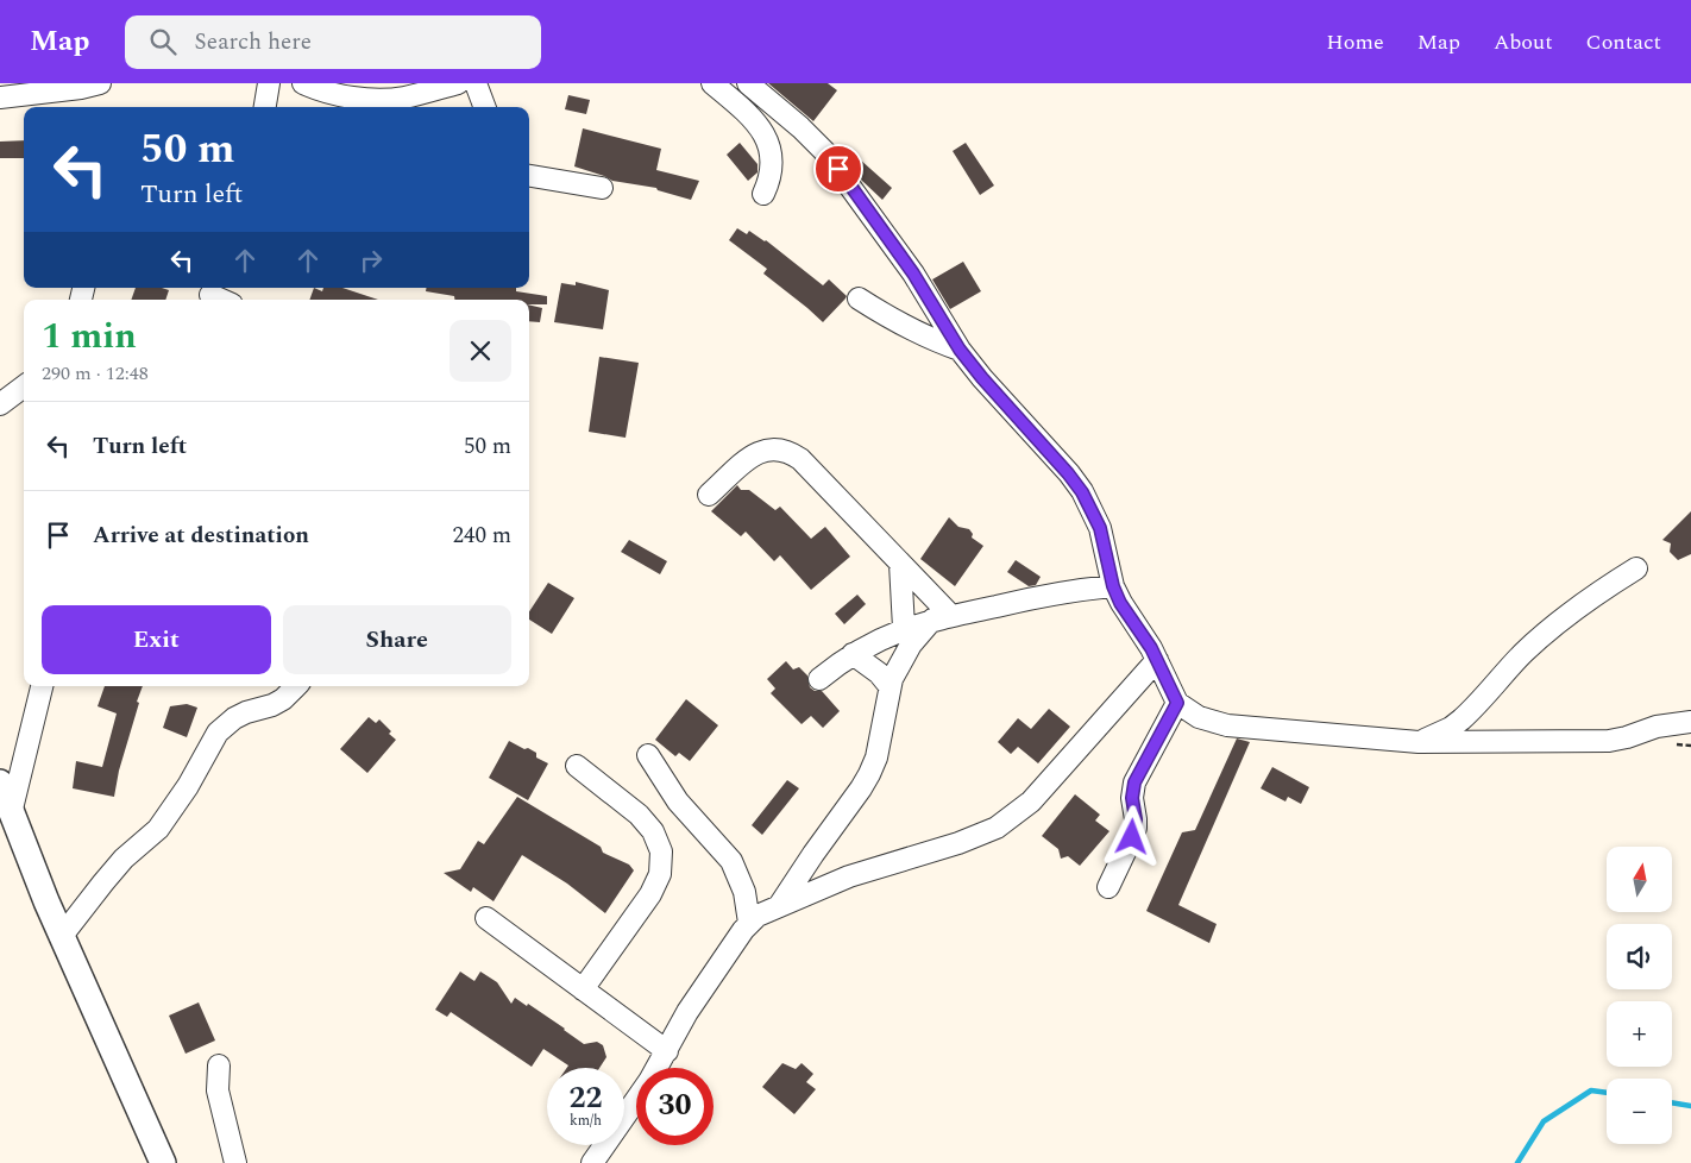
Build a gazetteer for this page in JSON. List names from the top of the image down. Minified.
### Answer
{"north":"top","page":{"header":"Map","search":"Search here","nav":["Home","Map","About","Contact"],"turn":["50 m","Turn left"],"heading":["1 min","290 m · 12:48"],"list":[{"name":"Turn left","value":"50 m"},{"name":"Arrive at destination","value":"240 m"}],"buttons":["Exit","Share"],"map_buttons":["+","−"],"speed":"22 km/h","limit":"30"}}
